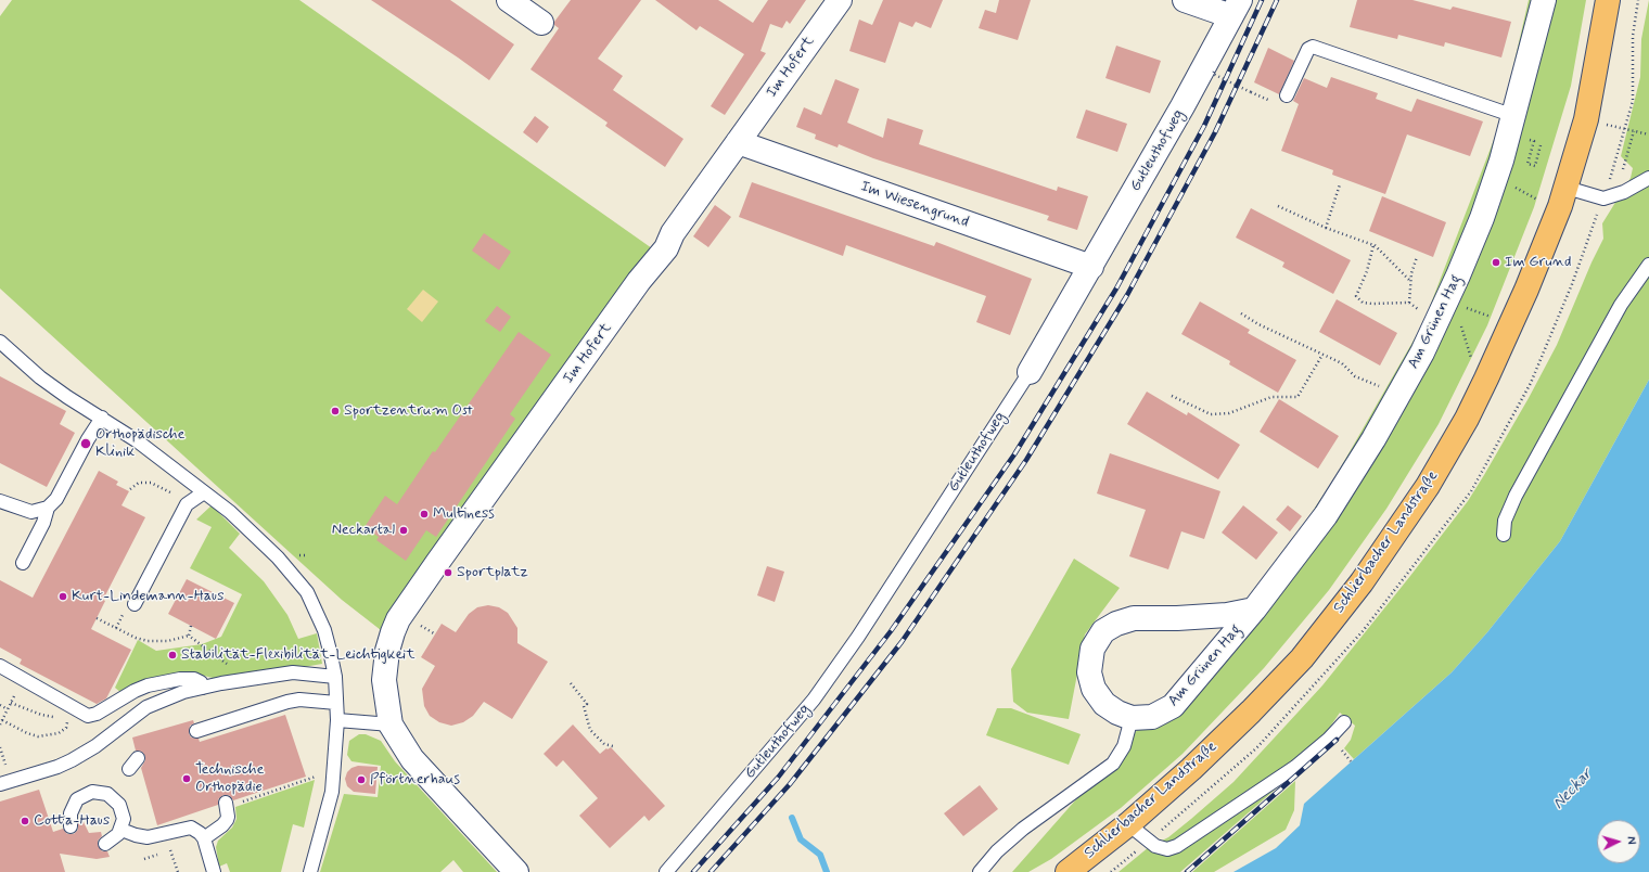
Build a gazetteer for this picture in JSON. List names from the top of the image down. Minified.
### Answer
{"streets":{"main road":["Schlierbacher Landstraße"],"street":["Im Hofert","Gutleuthofweg","Im Wiesengrund","Am Grünen Hag"]},"crossings":[["Im Hofert","Im Wiesengrund"],["Gutleuthofweg","Im Wiesengrund"]],"water":["Neckar"],"places":["Im Grund","Sportzentrum Ost","Orthopädische Klinik","Multiness","Neckartal","Sportplatz","Kurt-Lindemann-Haus","Stabilität-Flexibilität-Leichtigkeit","Technische Orthopädie","Pförtnerhaus","Cotta-Haus"],"north":"right"}
